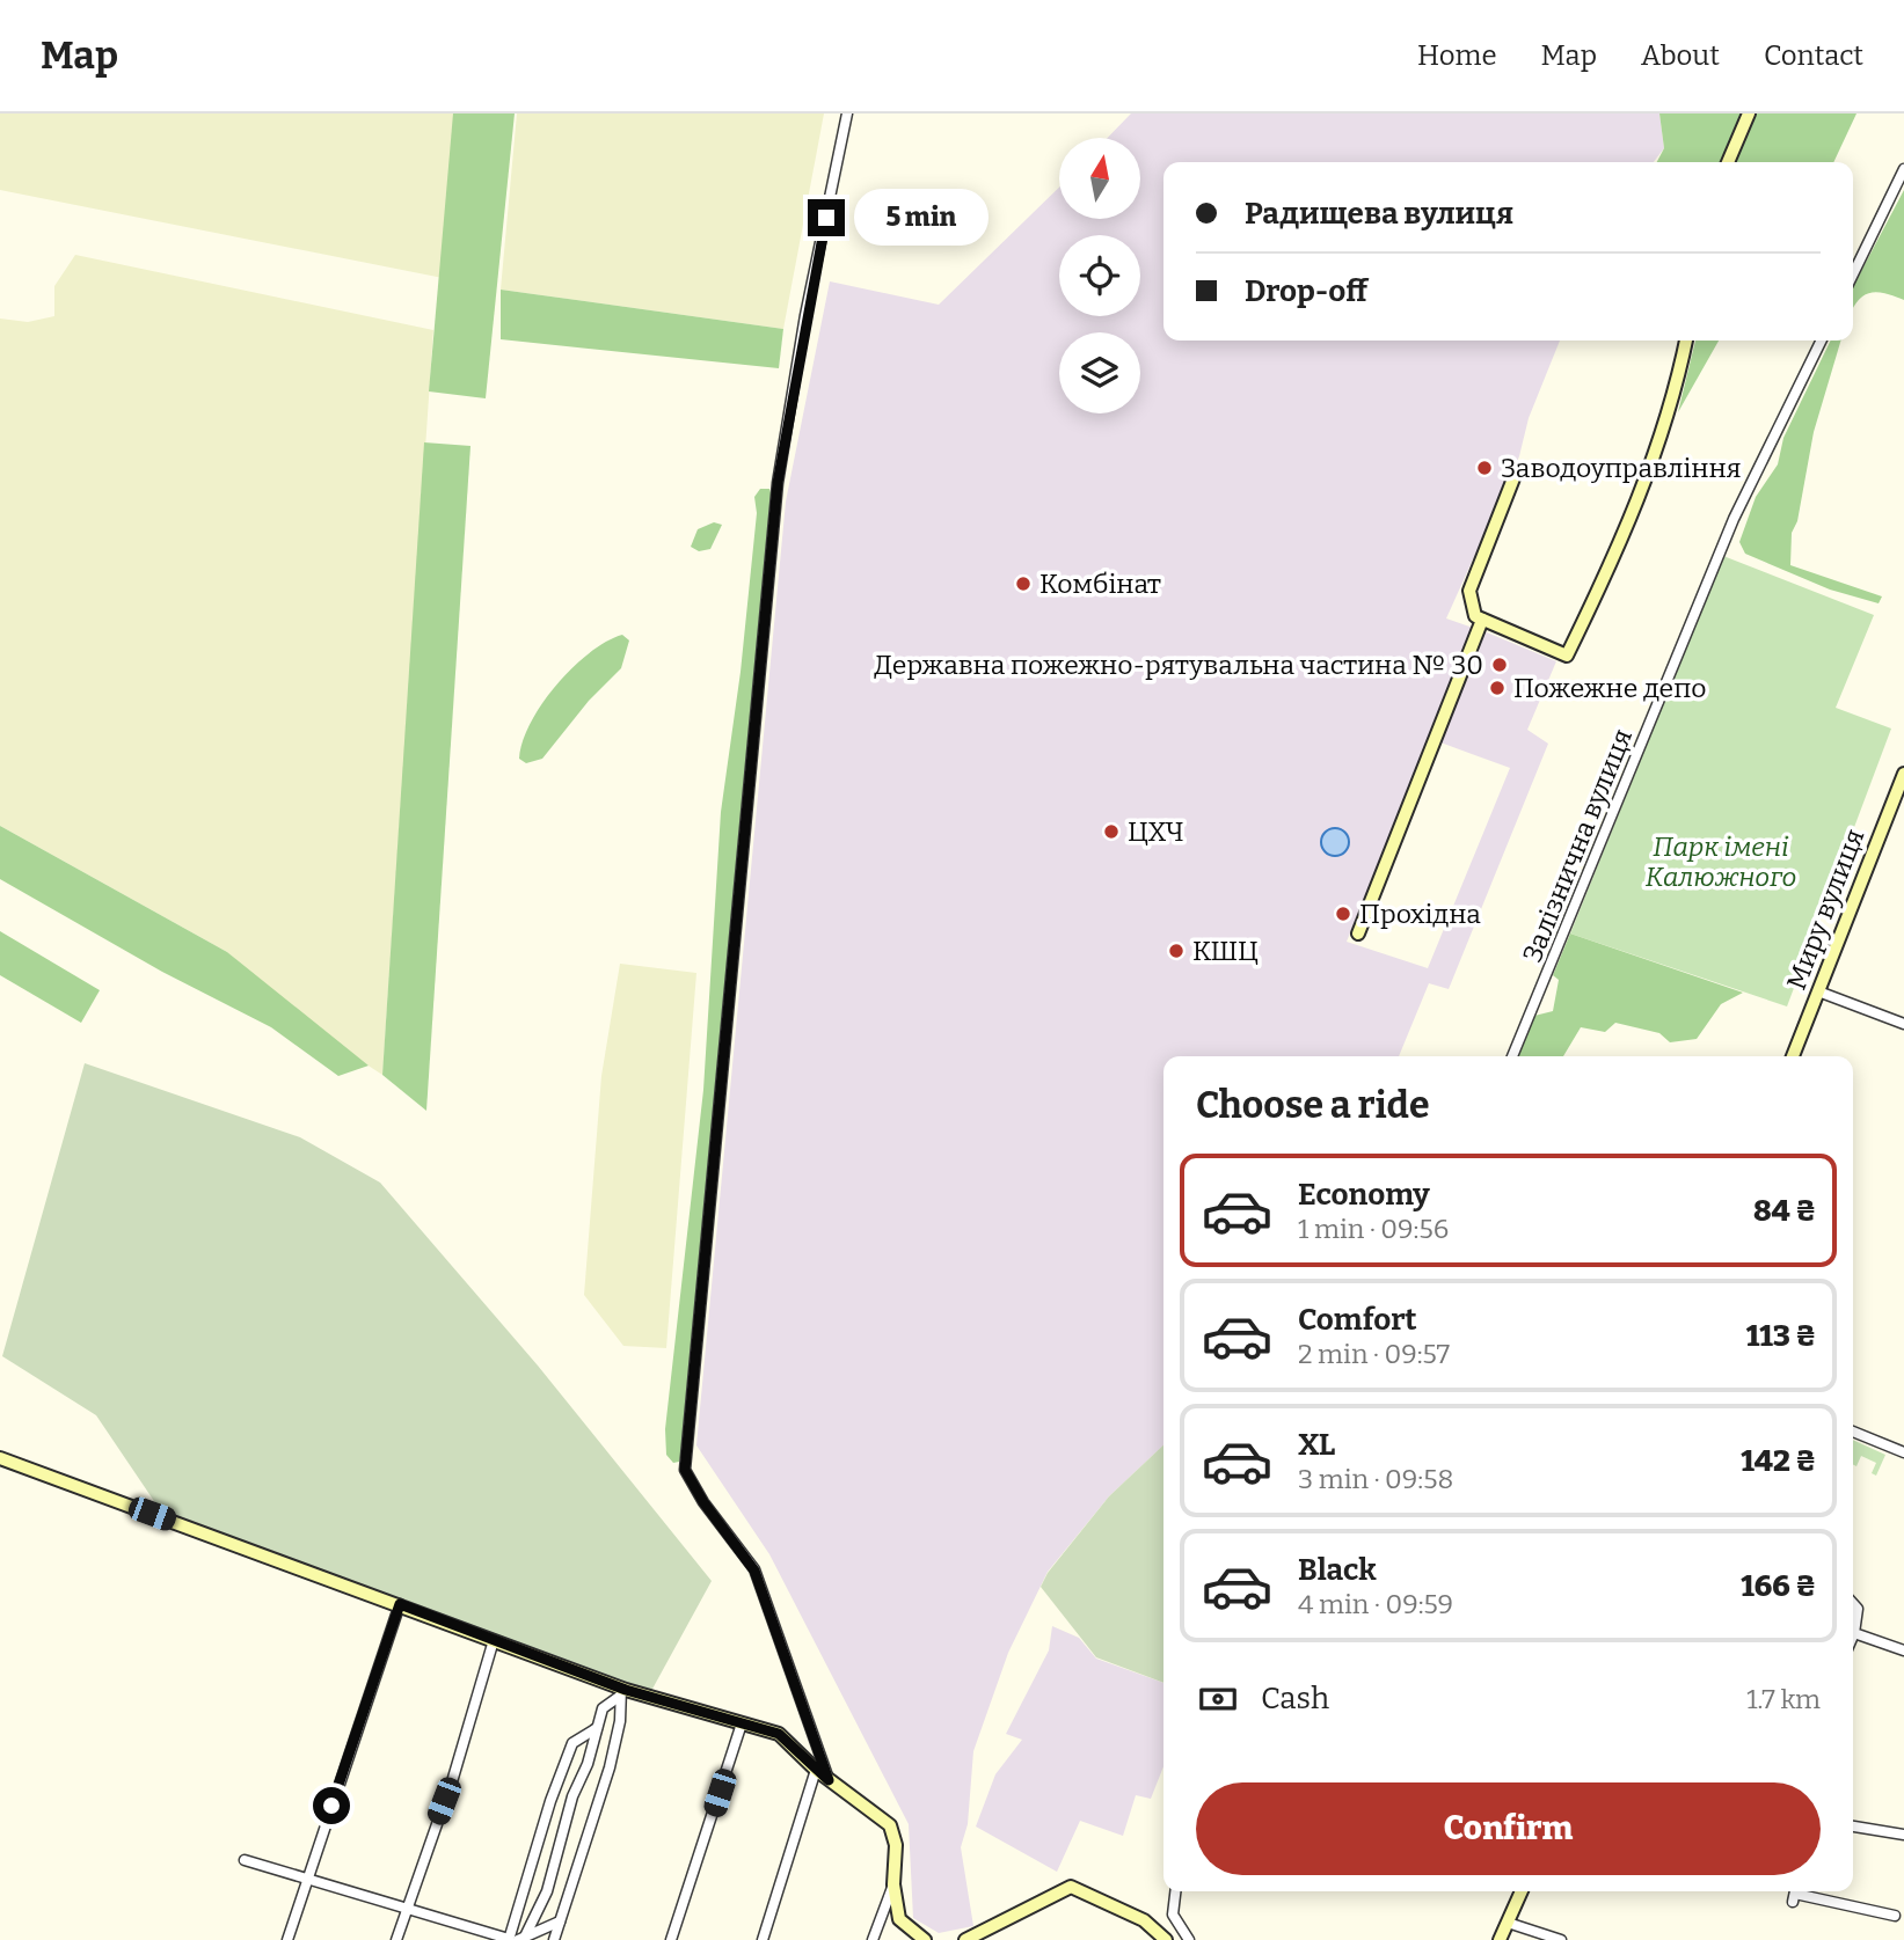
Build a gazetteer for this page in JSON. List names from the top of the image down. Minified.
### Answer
{"streets":{"street":["Залізнична вулиця","Миру вулиця"]},"parks":["Парк імені Калюжного"],"places":["Заводоуправління","Комбінат","Державна пожежно-рятувальна частина № 30","Пожежне депо","ЦХЧ","Прохідна","КШЦ"],"north":"top","page":{"header":"Map","nav":["Home","Map","About","Contact"],"banner":["Радищева вулиця","Drop-off"],"bubble":"5 min","heading":"Choose a ride","list":[{"name":"Economy","note":"1 min · 09:56","value":"84 ₴"},{"name":"Comfort","note":"2 min · 09:57","value":"113 ₴"},{"name":"XL","note":"3 min · 09:58","value":"142 ₴"},{"name":"Black","note":"4 min · 09:59","value":"166 ₴"}],"pay":["Cash","1.7 km"],"buttons":"Confirm"}}
